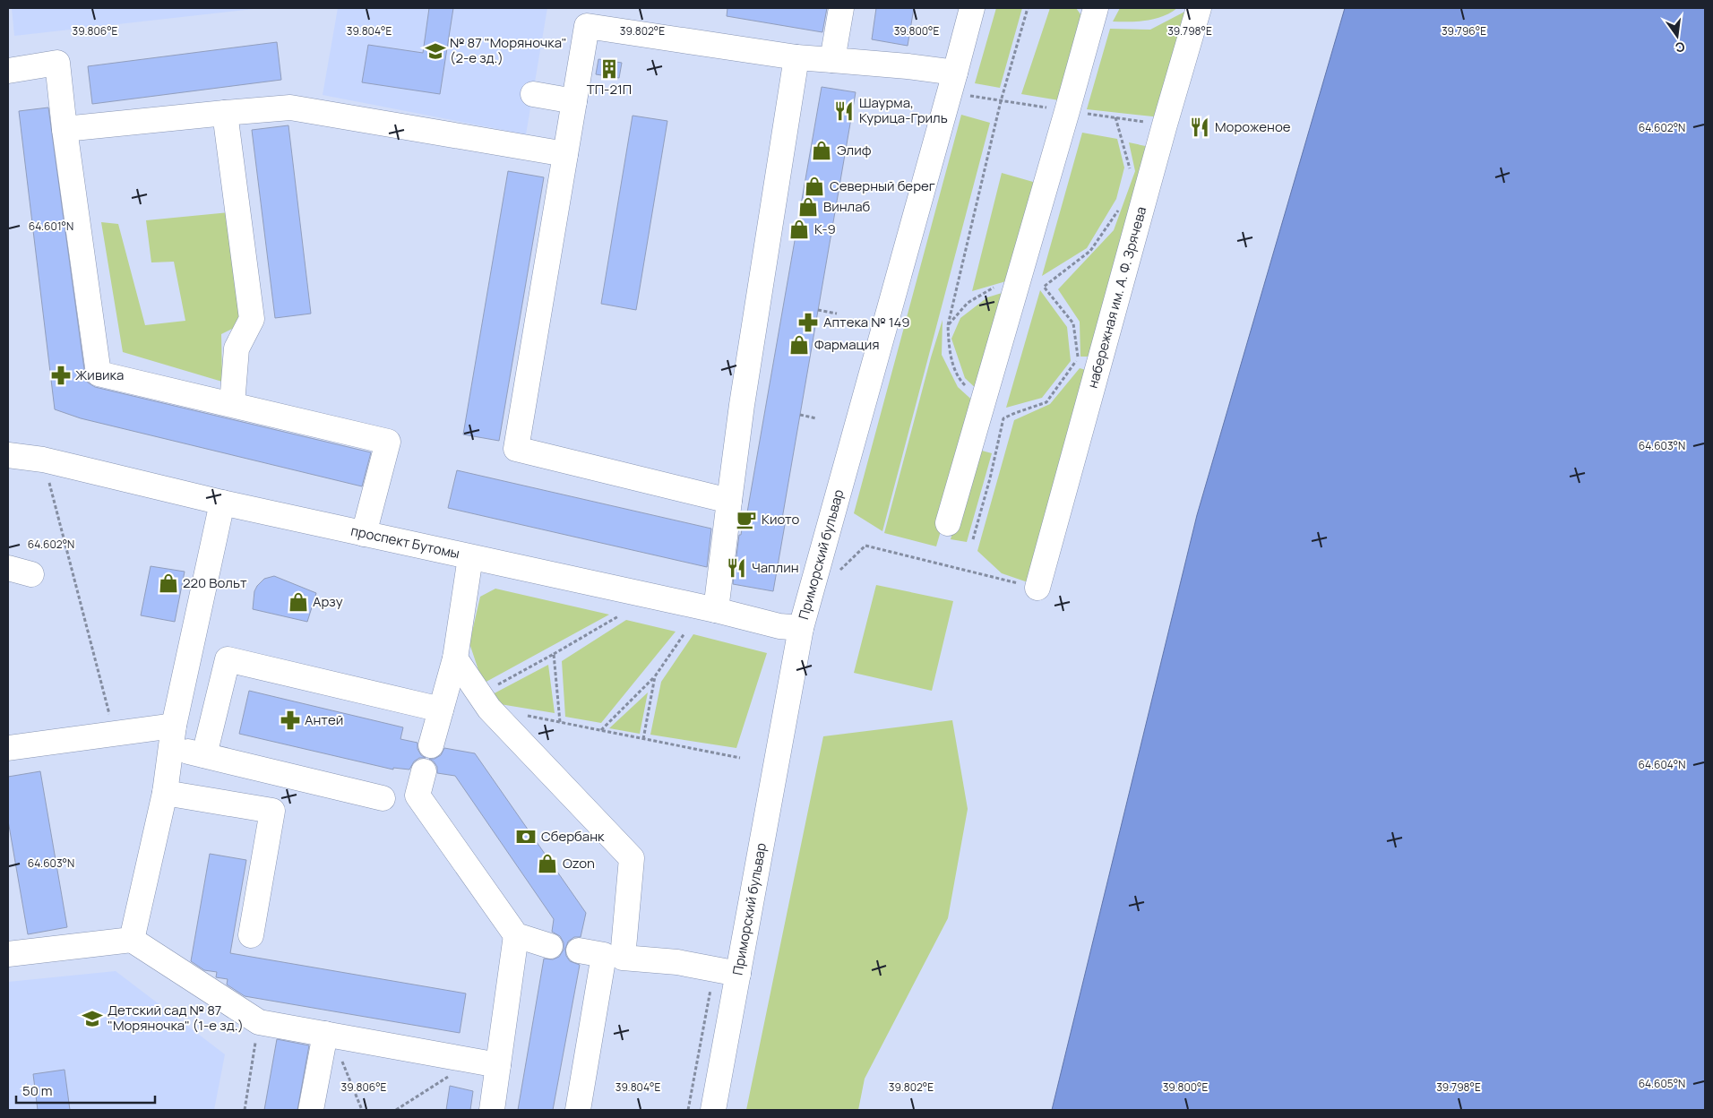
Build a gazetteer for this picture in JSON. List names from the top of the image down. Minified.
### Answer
{"streets":{"street":["набережная им. А. Ф. Зрячева","проспект Бутомы","Приморский бульвар"]},"crossings":[["проспект Бутомы","Приморский бульвар"]],"places":{"school or university":["№ 87 \"Моряночка\" (2-е зд.)","Детский сад № 87 \"Моряночка\" (1-е зд.)"],"building":["ТП-21П"],"restaurant":["Шаурма, Курица-Гриль","Мороженое","Чаплин"],"shop":["Элиф","Северный берег","Винлаб","К-9","Фармация","220 Вольт","Арзу","Ozon"],"pharmacy":["Аптека № 149","Живика","Антей"],"cafe":["Киото"],"bank":["Сбербанк"]},"scale_bar":"50 m","north":"bottom","coordinates":["39.806°E","39.804°E","39.802°E","39.800°E","39.798°E","39.796°E","64.602°N","64.601°N","64.603°N","64.604°N","64.605°N"]}
